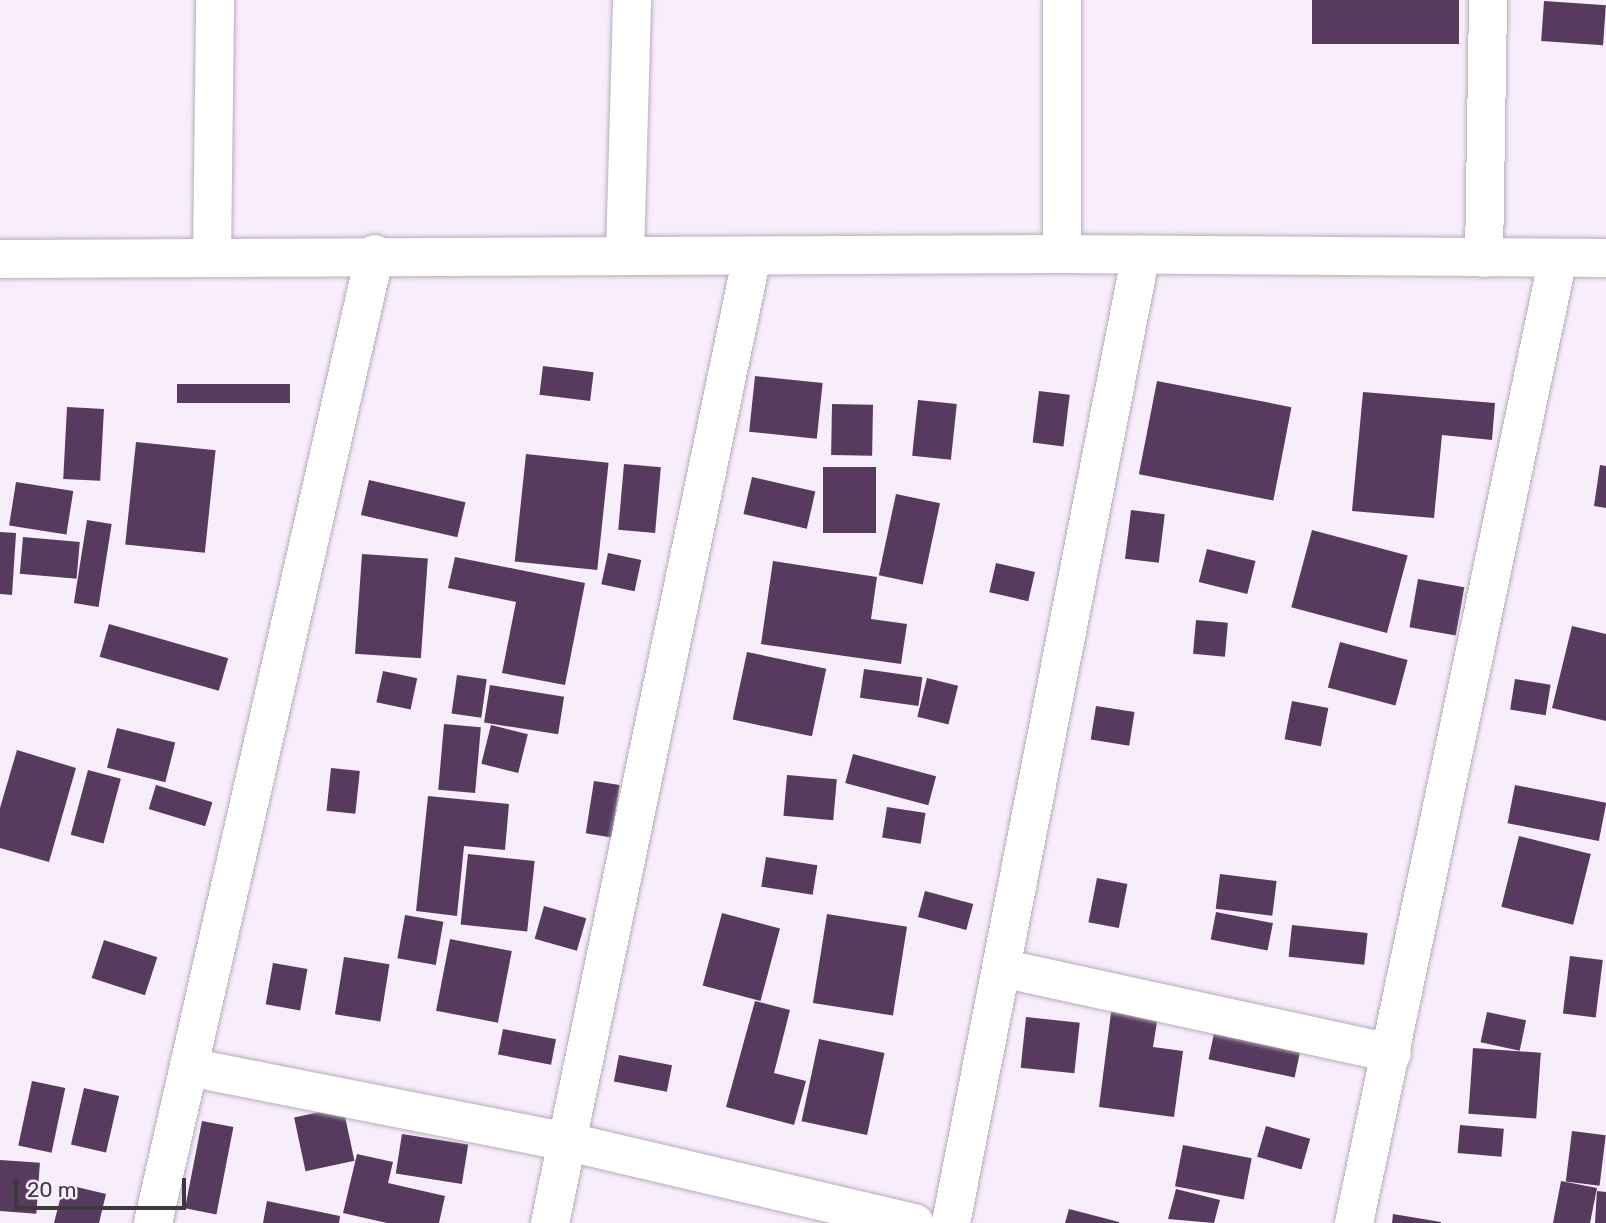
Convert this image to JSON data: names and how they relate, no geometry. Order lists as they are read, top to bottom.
{
  "scale_bar": "20 m"
}
